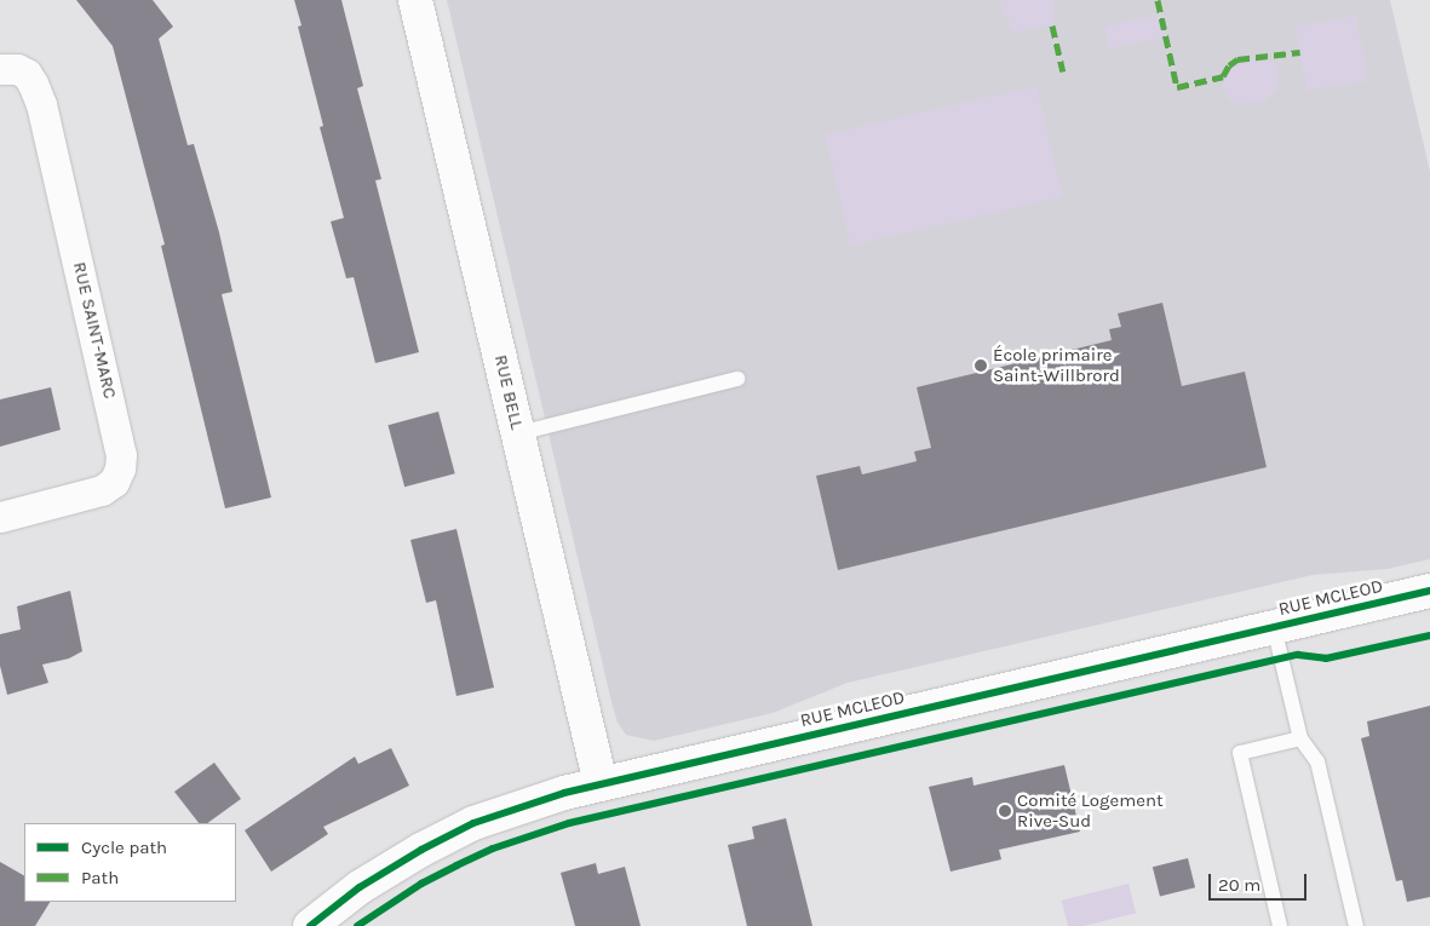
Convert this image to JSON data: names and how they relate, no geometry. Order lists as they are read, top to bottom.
{
  "streets": {
    "street": ["RUE SAINT-MARC", "RUE BELL", "RUE MCLEOD"]
  },
  "crossings": [
    ["RUE BELL", "RUE MCLEOD"]
  ],
  "places": ["École primaire Saint-Willbrord", "Comité Logement Rive-Sud"],
  "legend": ["Cycle path", "Path"],
  "scale_bar": "20 m"
}
